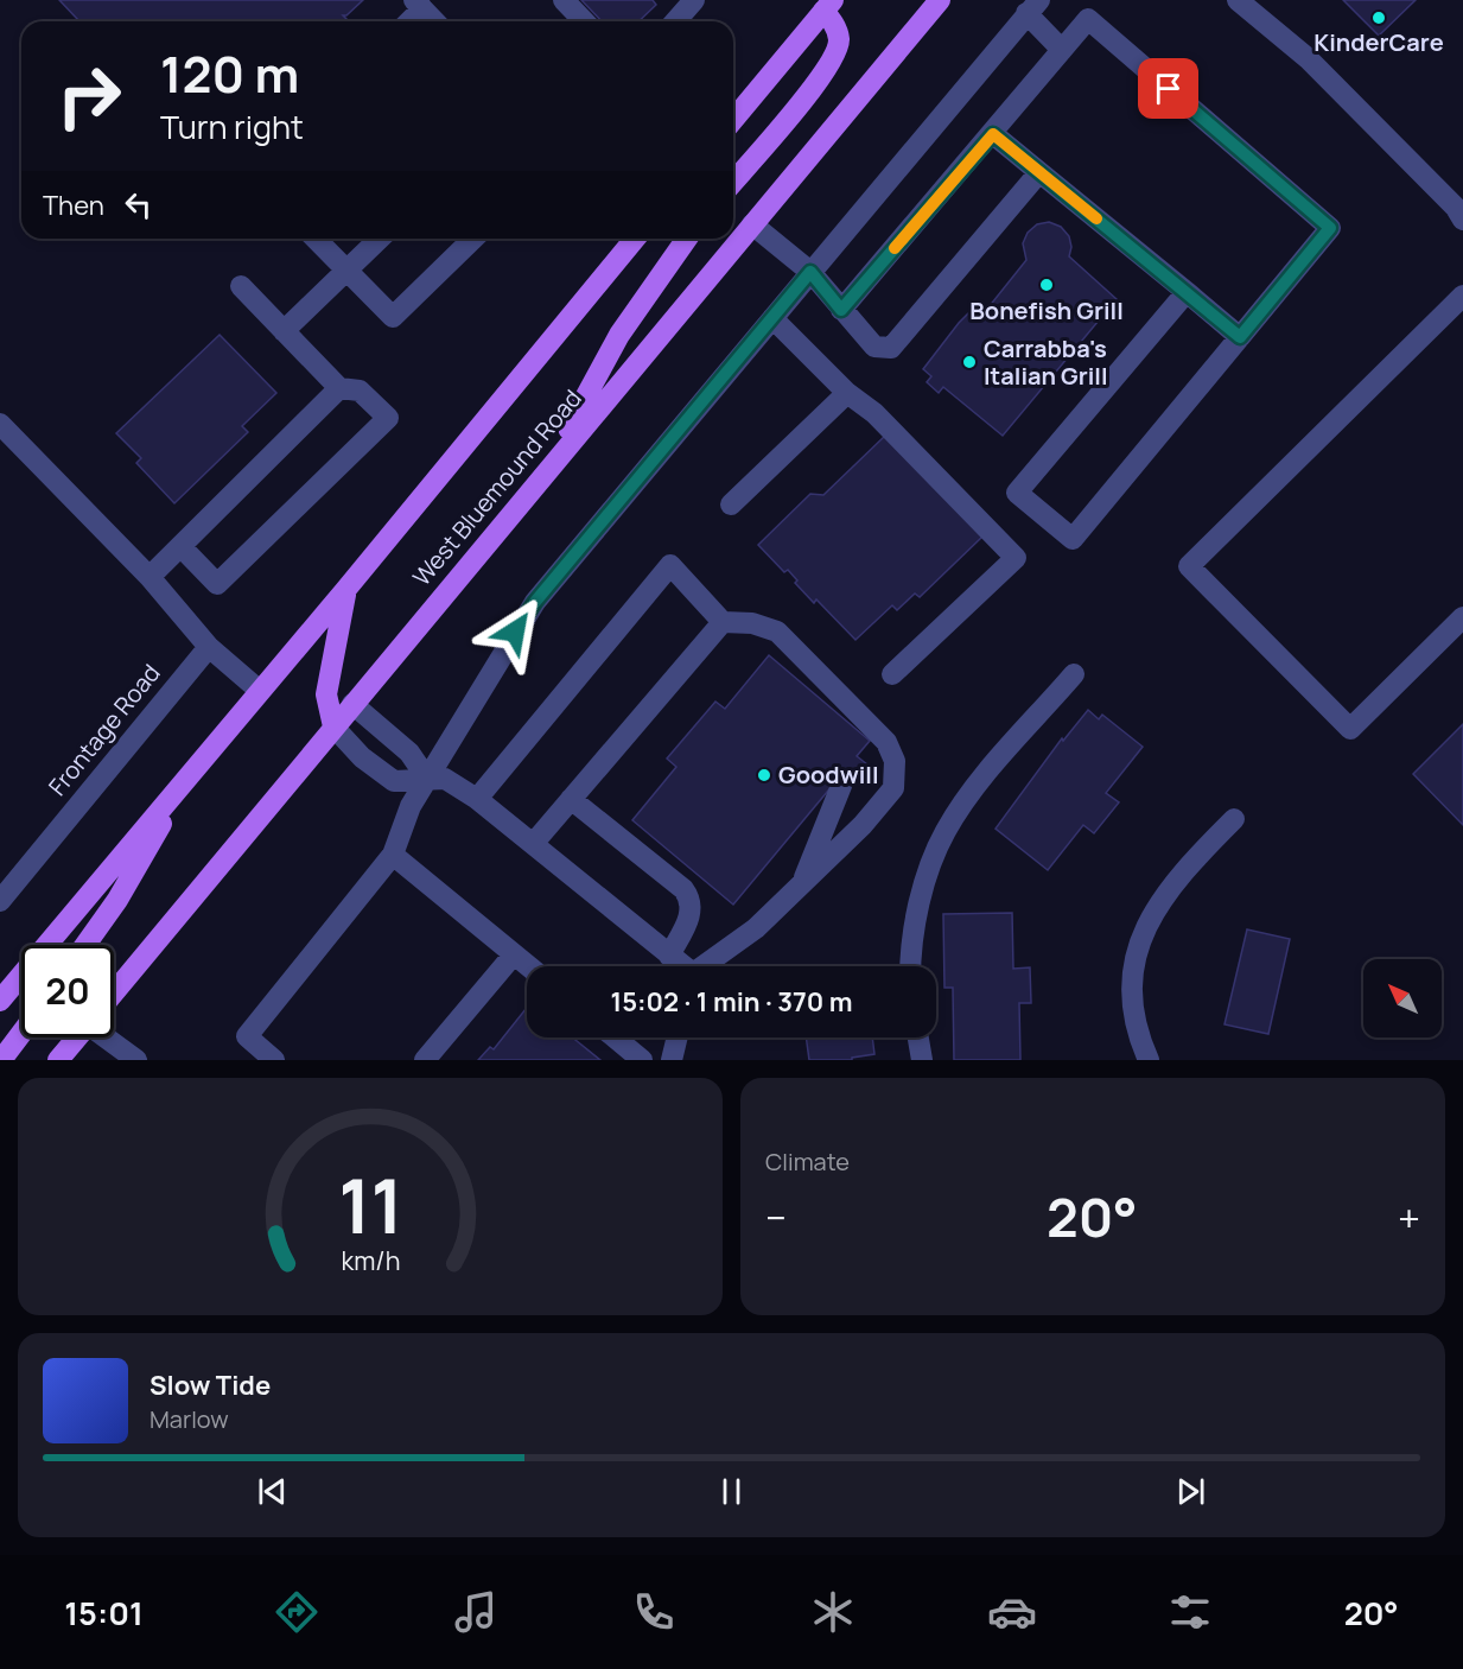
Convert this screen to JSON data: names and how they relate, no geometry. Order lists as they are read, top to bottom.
{
  "streets": {
    "main road": ["West Bluemound Road"],
    "street": ["Frontage Road"]
  },
  "places": [
    "KinderCare",
    "Bonefish Grill",
    "Carrabba's Italian Grill",
    "Goodwill"
  ],
  "north": "top left",
  "page": {
    "turn": ["120 m", "Turn right"],
    "then": "Then",
    "limit": "20",
    "trip": "15:02 · 1 min · 370 m",
    "tile": "Climate",
    "heat": ["−", "20°", "+"],
    "song": ["Slow Tide", "Marlow"],
    "tabs": ["15:01", "20°"],
    "gauge": ["11", "km/h"]
  }
}
